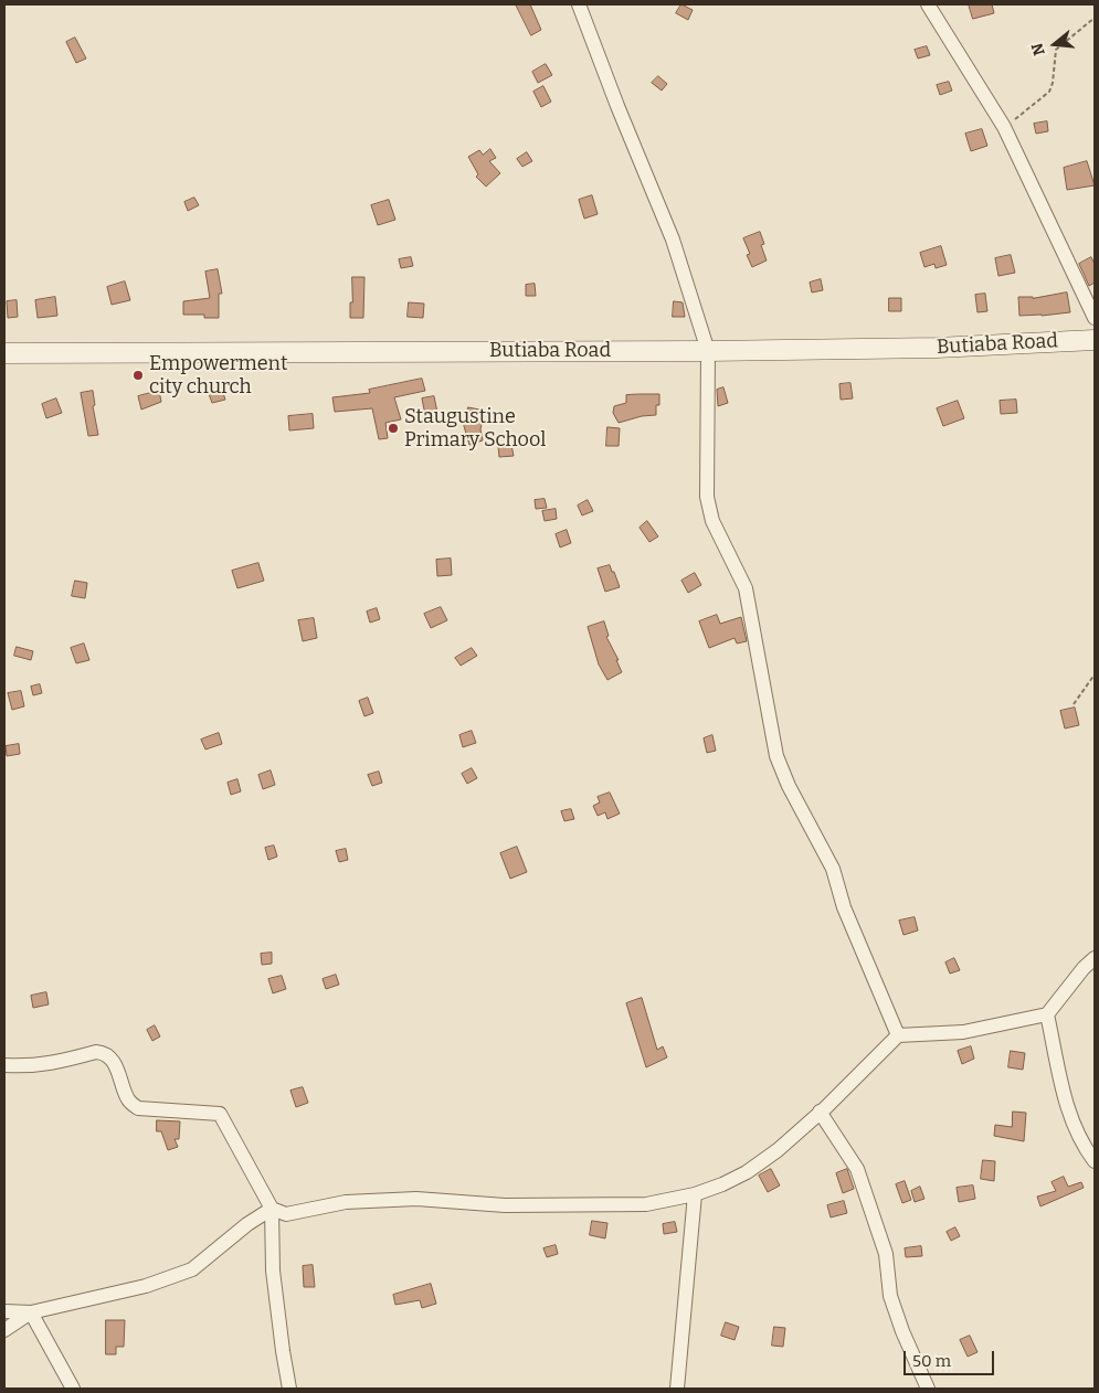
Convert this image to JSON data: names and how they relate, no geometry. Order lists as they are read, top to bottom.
{
  "streets": {
    "main road": ["Butiaba Road"]
  },
  "places": ["Empowerment city church", "Staugustine Primary School"],
  "scale_bar": "50 m",
  "north": "left"
}
